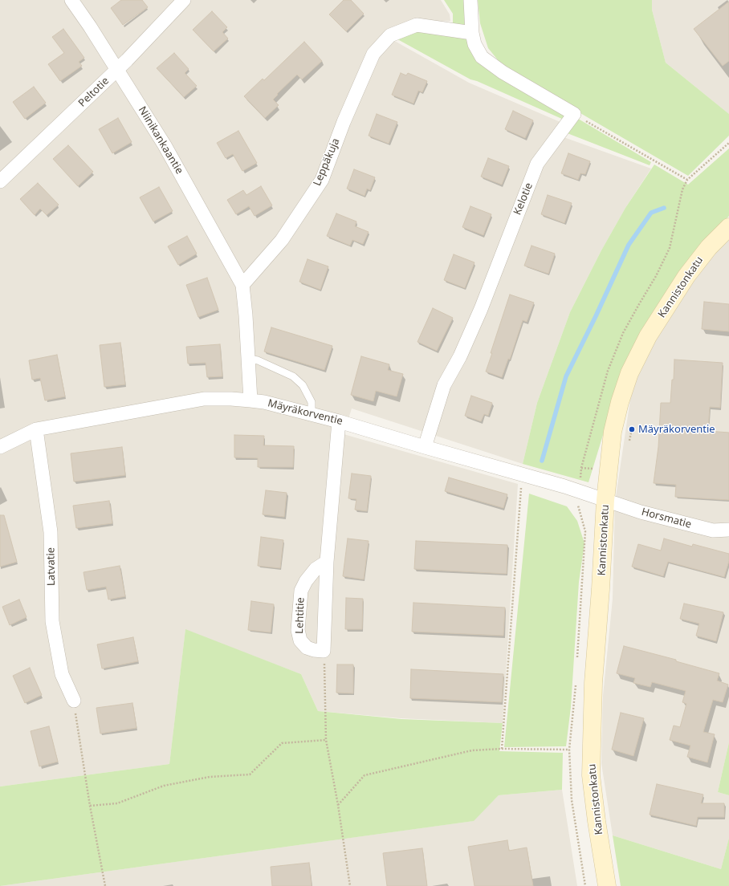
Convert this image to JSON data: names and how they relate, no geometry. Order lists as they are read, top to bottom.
{
  "streets": {
    "street": [
      "Peltotie",
      "Niinikankaantie",
      "Leppäkuja",
      "Kelotie",
      "Kannistonkatu",
      "Mäyräkorventie",
      "Horsmatie",
      "Latvatie",
      "Lehtitie"
    ]
  },
  "crossings": [
    ["Peltotie", "Niinikankaantie"],
    ["Niinikankaantie", "Leppäkuja"],
    ["Kelotie", "Mäyräkorventie"],
    ["Kannistonkatu", "Mäyräkorventie"],
    ["Kannistonkatu", "Horsmatie"],
    ["Mäyräkorventie", "Horsmatie"],
    ["Mäyräkorventie", "Latvatie"]
  ],
  "places": ["Mäyräkorventie"]
}
